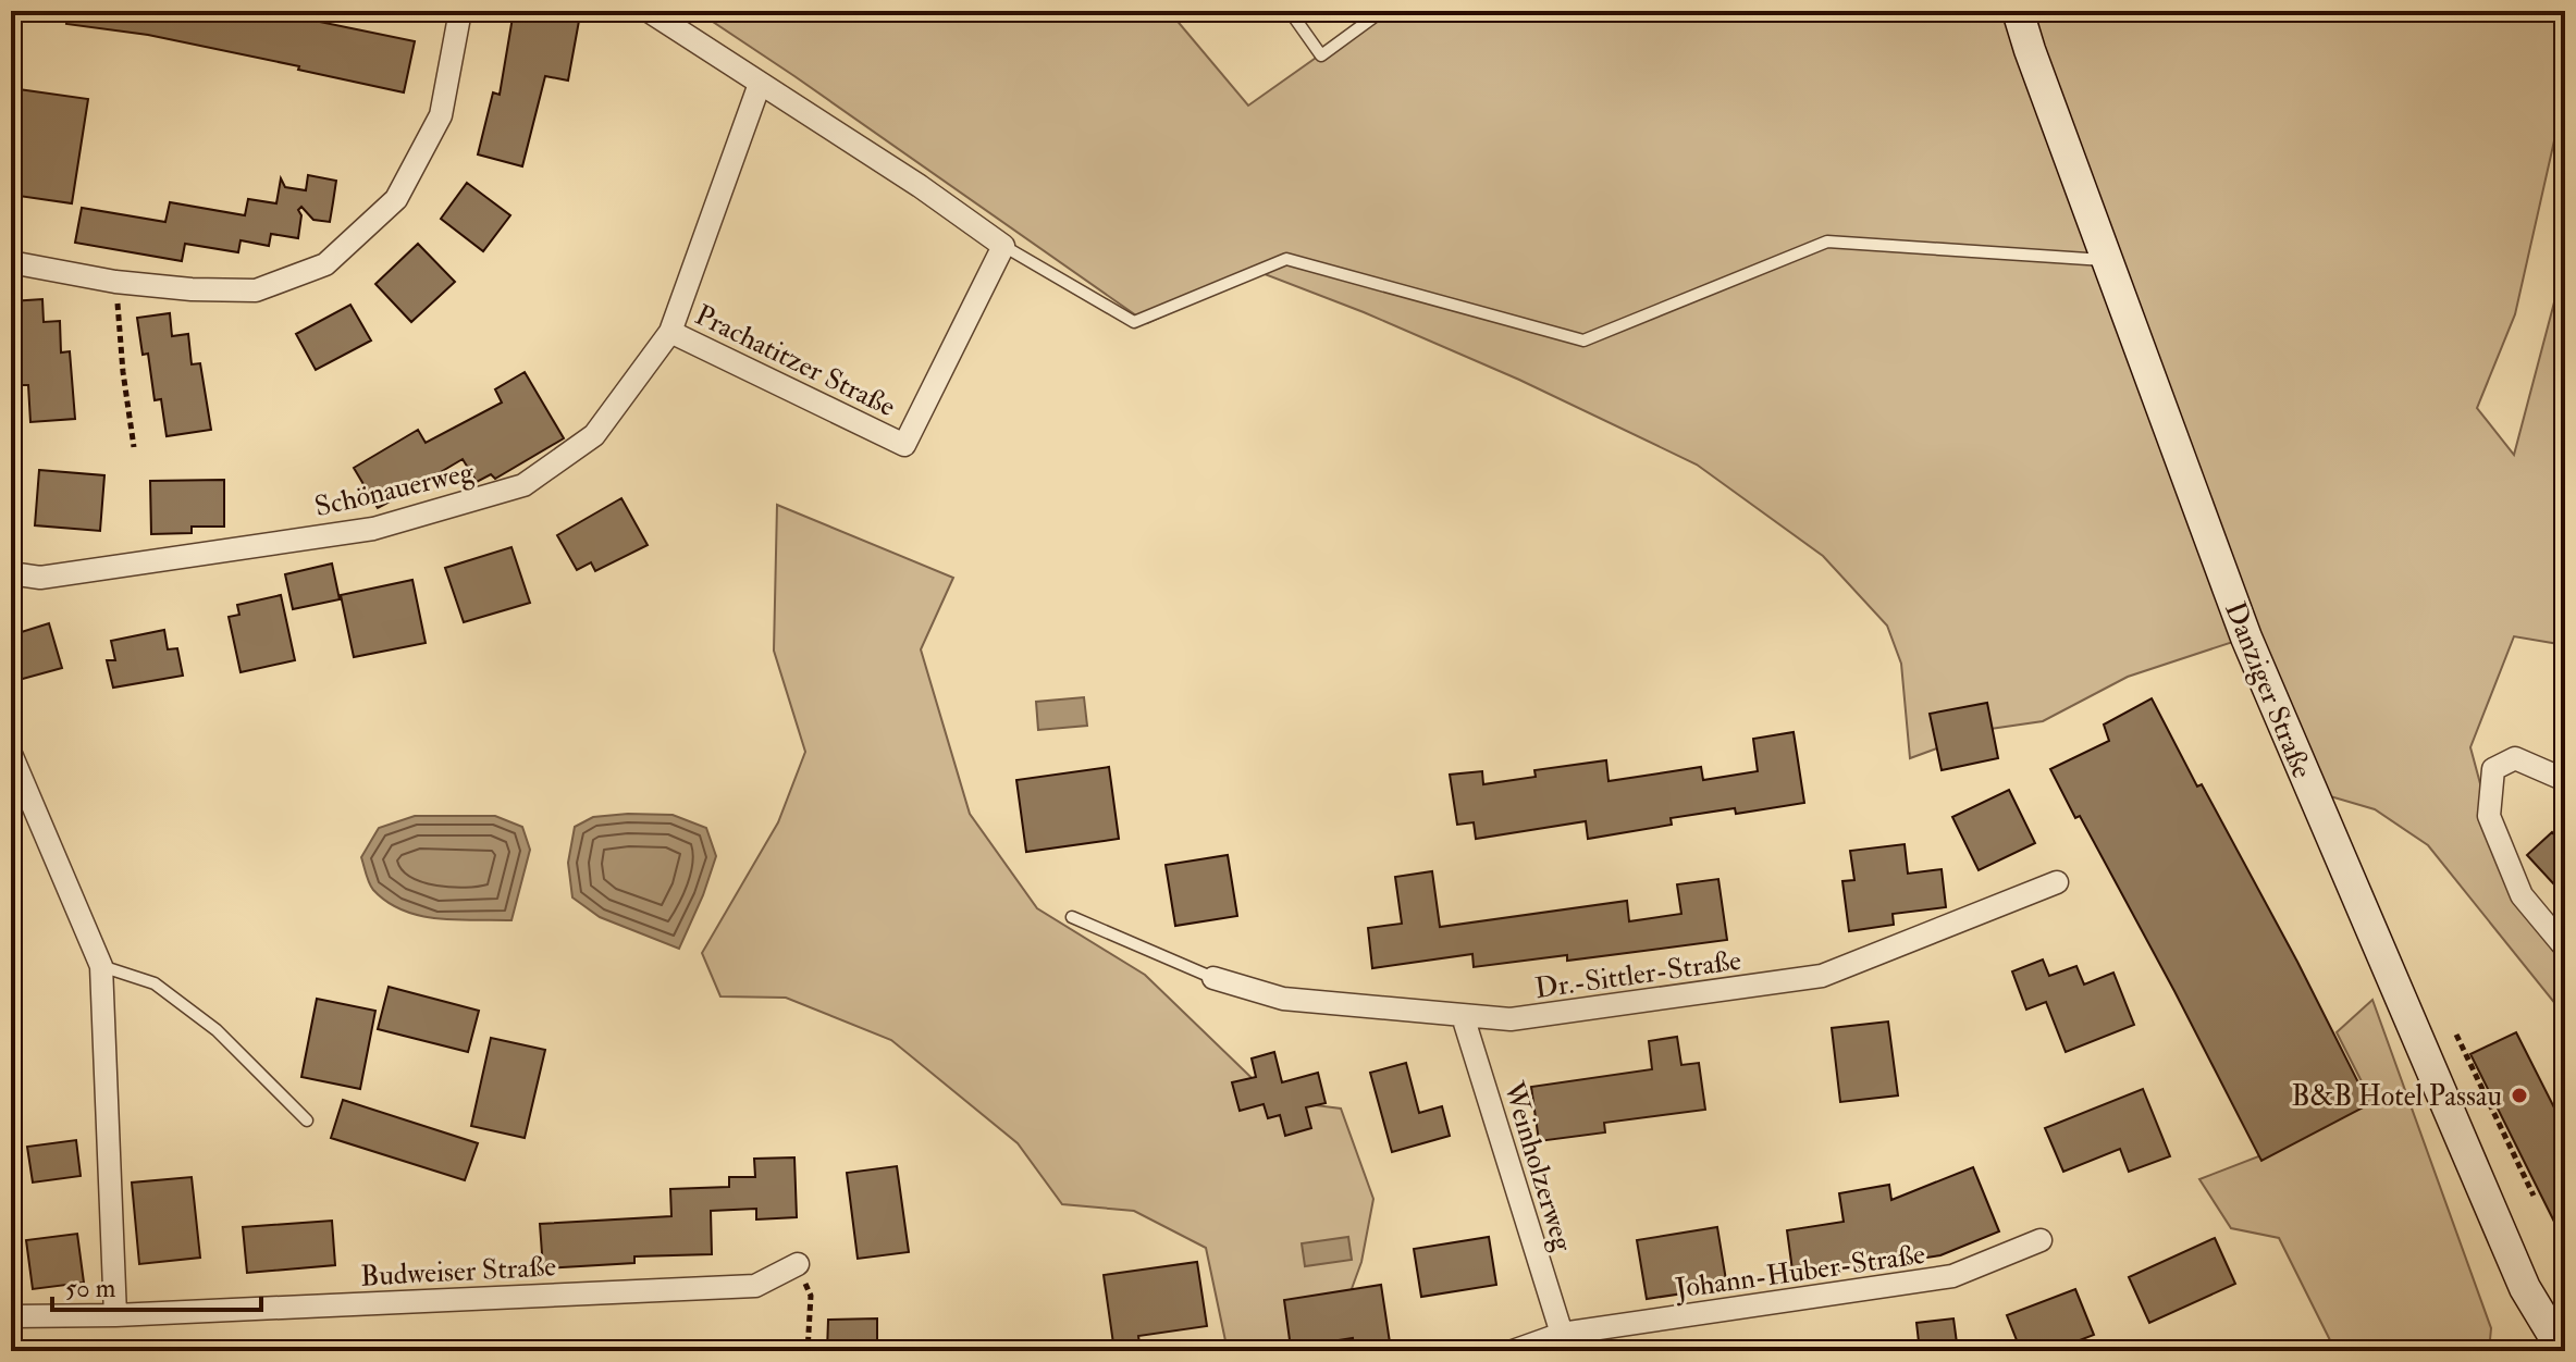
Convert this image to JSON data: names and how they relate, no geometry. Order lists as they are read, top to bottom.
{
  "streets": {
    "street": [
      "Prachatitzer Straße",
      "Schönauerweg",
      "Danziger Straße",
      "Dr.-Sittler-Straße",
      "Weinholzerweg",
      "Budweiser Straße",
      "Johann-Huber-Straße"
    ]
  },
  "crossings": [
    ["Prachatitzer Straße", "Schönauerweg"],
    ["Dr.-Sittler-Straße", "Weinholzerweg"],
    ["Weinholzerweg", "Johann-Huber-Straße"]
  ],
  "places": ["B&B Hotel Passau"],
  "scale_bar": "50 m"
}
